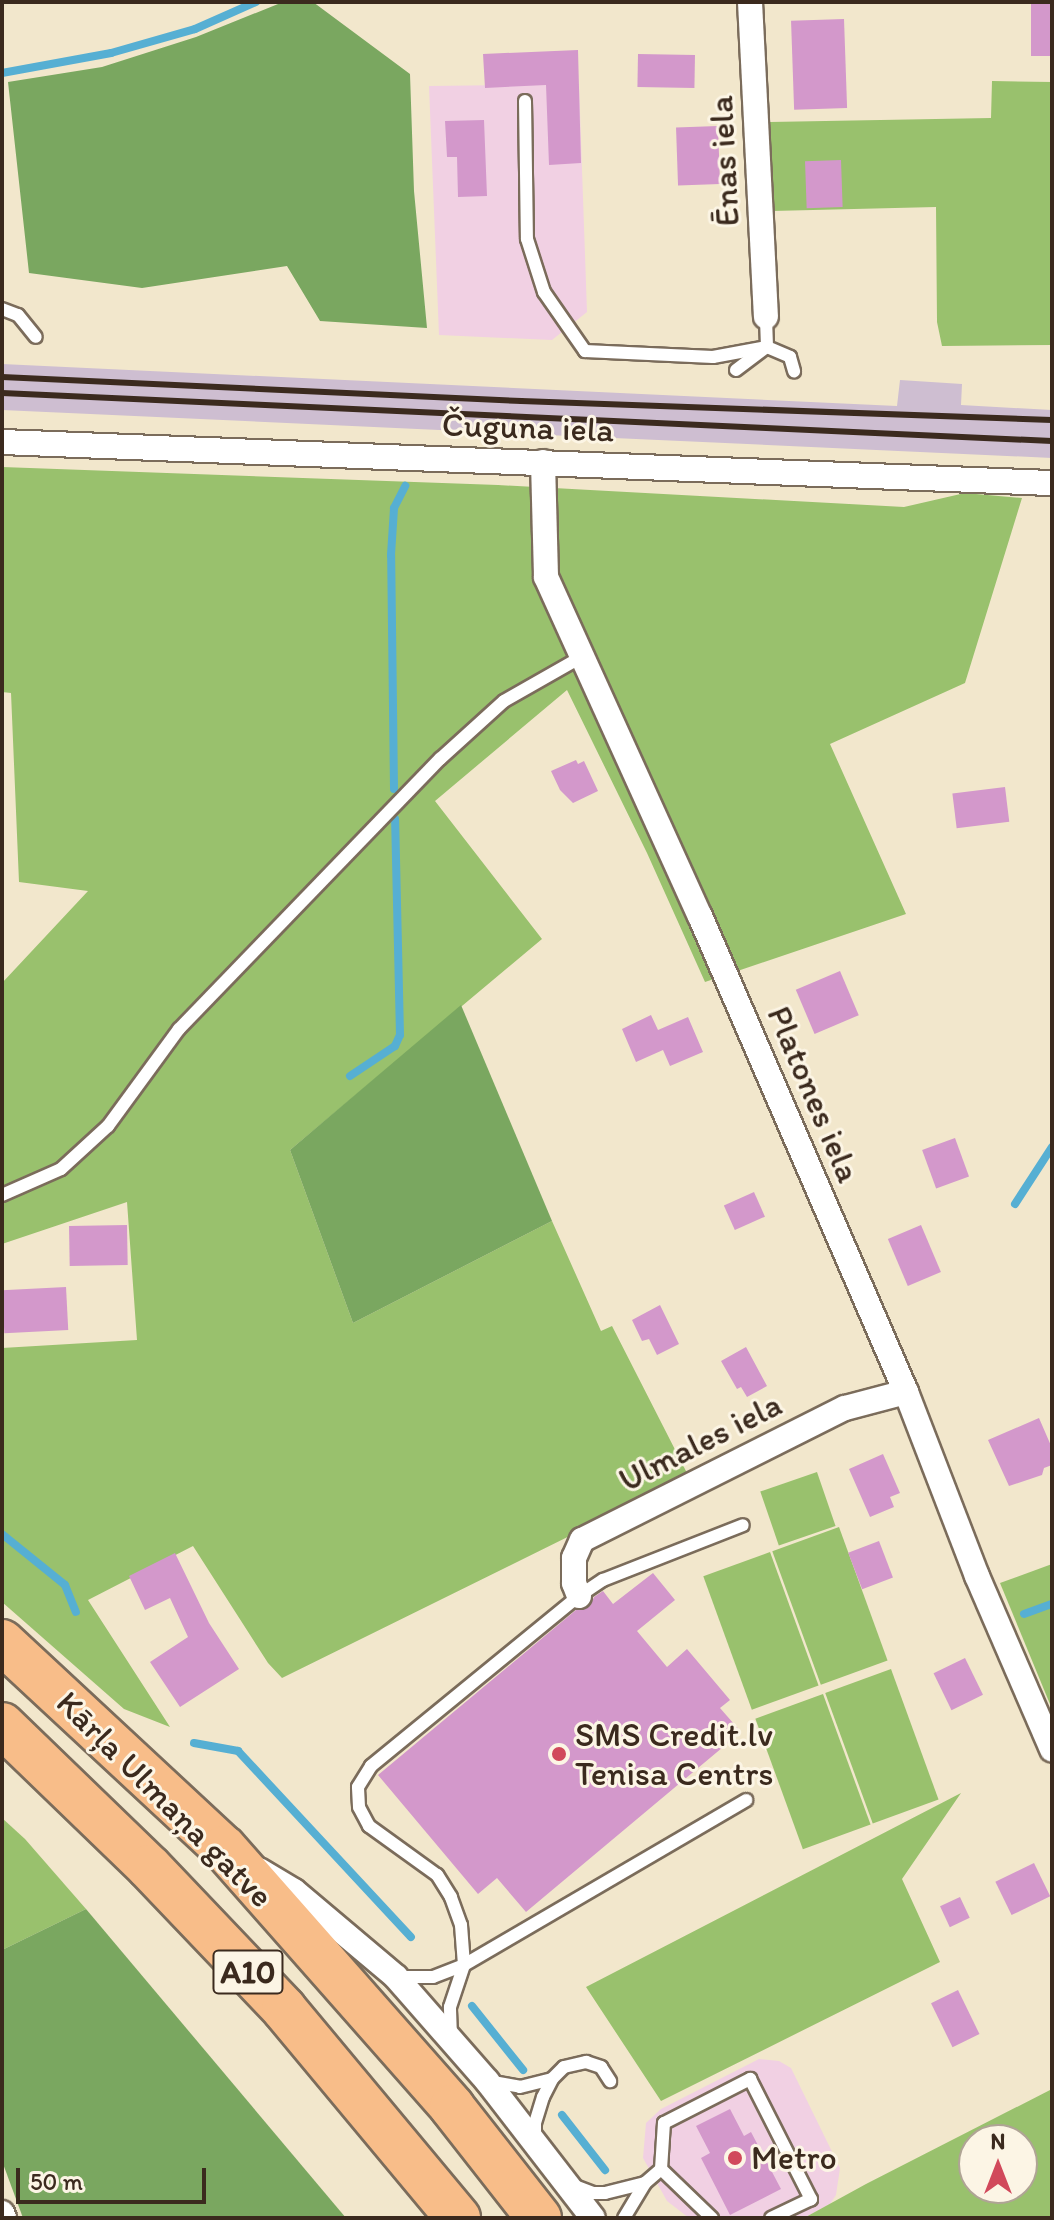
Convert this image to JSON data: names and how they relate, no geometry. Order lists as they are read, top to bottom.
{
  "streets": {
    "highway": ["Kārļa Ulmaņa gatve", "A10"],
    "street": [
      "Ēnas iela",
      "Čuguna iela",
      "Platones iela",
      "Ulmales iela"
    ]
  },
  "crossings": [
    ["Čuguna iela", "Platones iela"],
    ["Platones iela", "Ulmales iela"]
  ],
  "places": ["SMS Credit.lv Tenisa Centrs", "Metro"],
  "scale_bar": "50 m",
  "north": "top"
}
